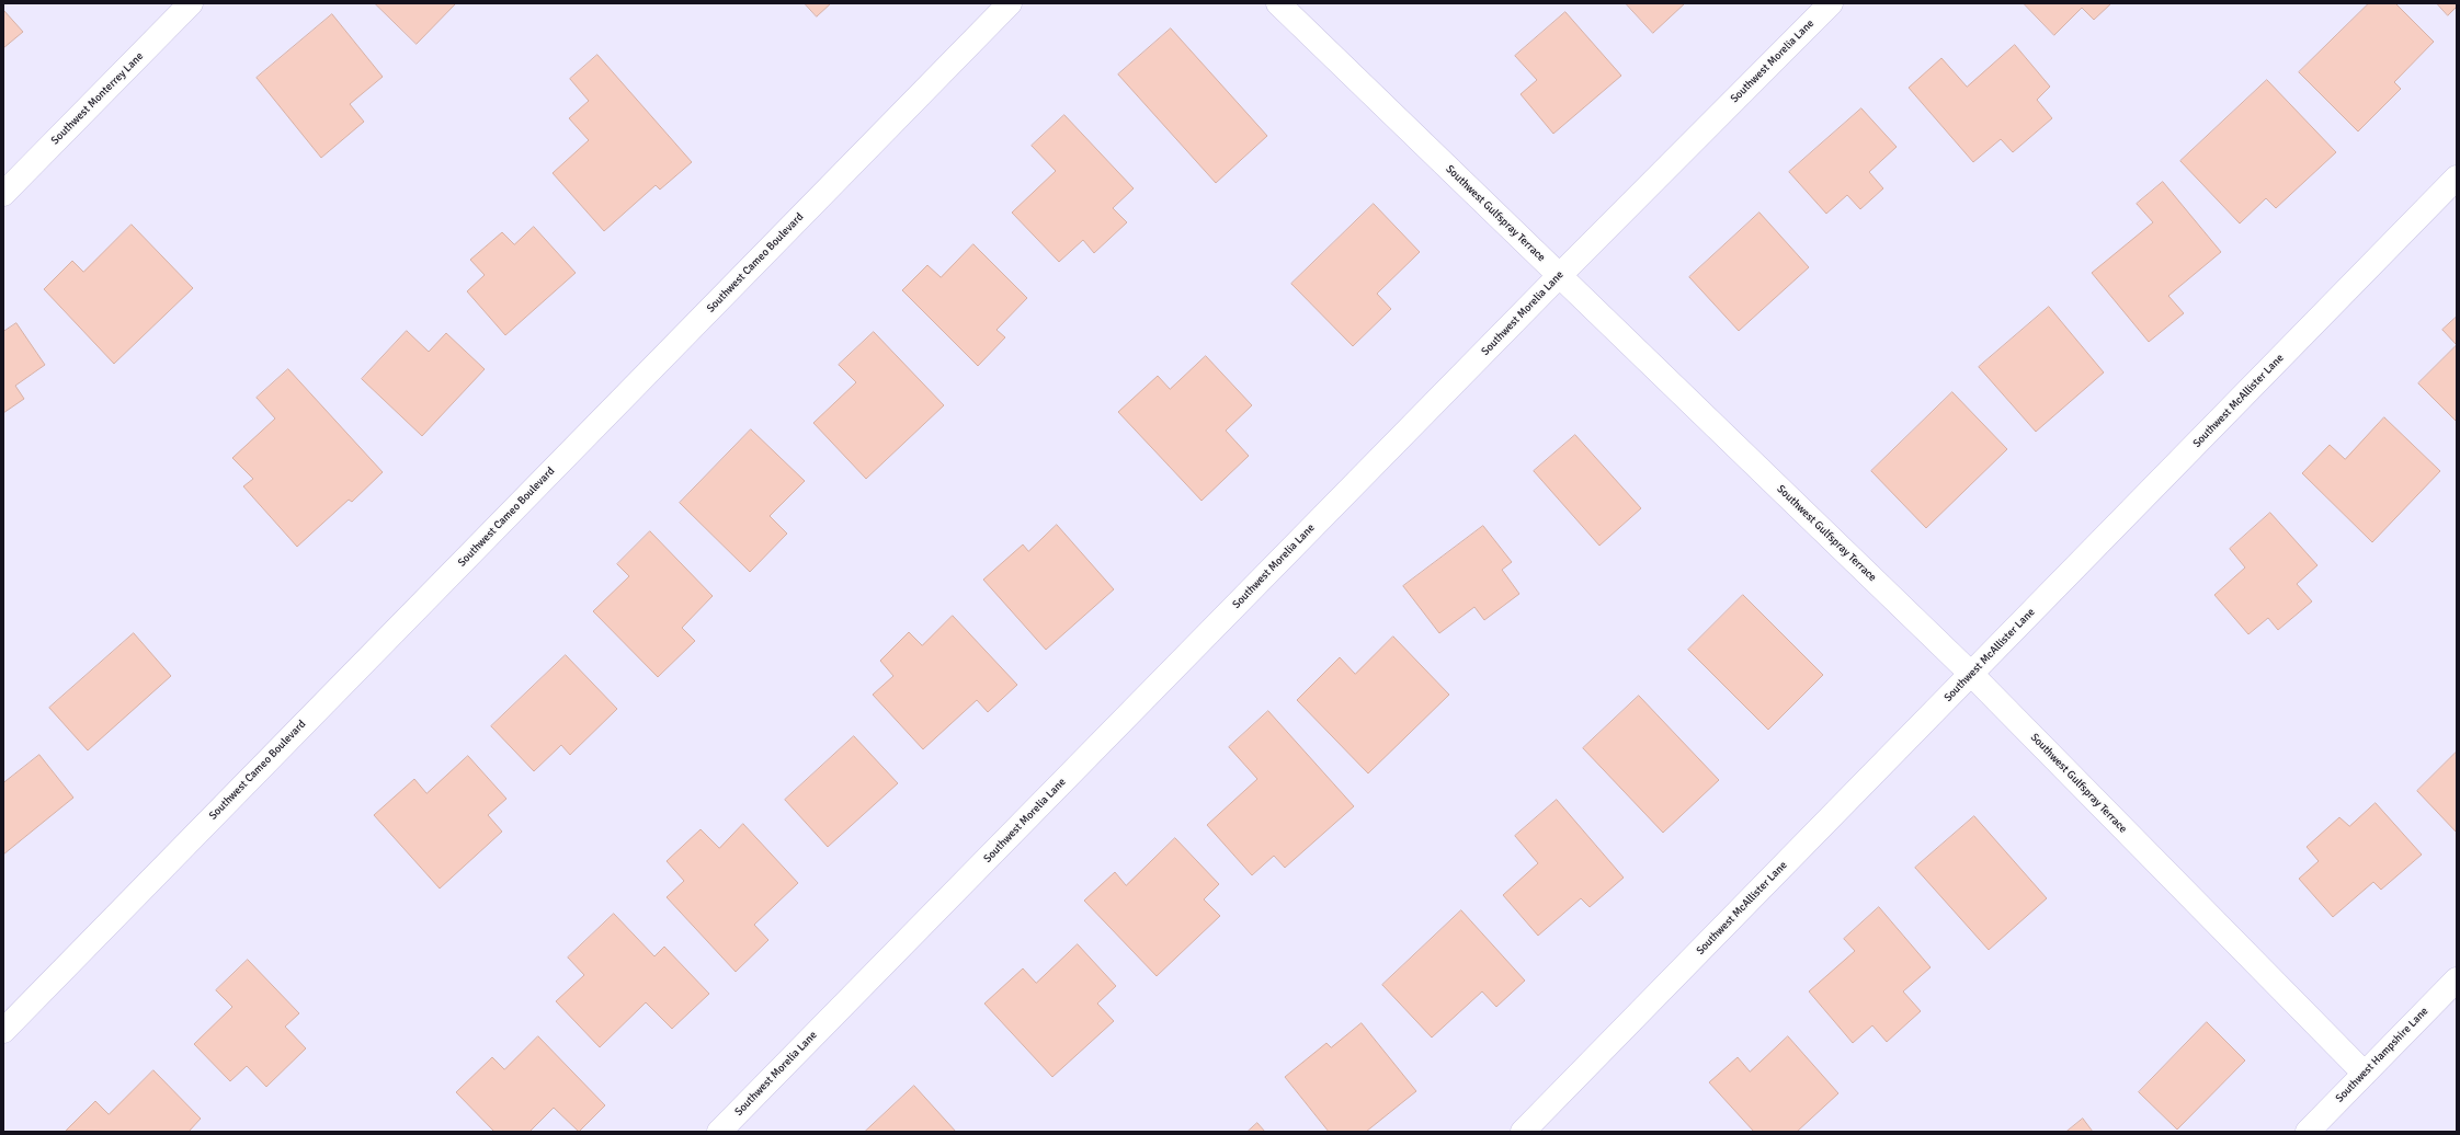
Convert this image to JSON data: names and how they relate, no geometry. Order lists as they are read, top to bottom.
{
  "streets": {
    "street": [
      "Southwest Morelia Lane",
      "Southwest Monterrey Lane",
      "Southwest Gulfspray Terrace",
      "Southwest Cameo Boulevard",
      "Southwest McAllister Lane",
      "Southwest Hampshire Lane"
    ]
  },
  "crossings": [
    ["Southwest Morelia Lane", "Southwest Gulfspray Terrace"],
    ["Southwest Gulfspray Terrace", "Southwest McAllister Lane"],
    ["Southwest Gulfspray Terrace", "Southwest Hampshire Lane"]
  ]
}
